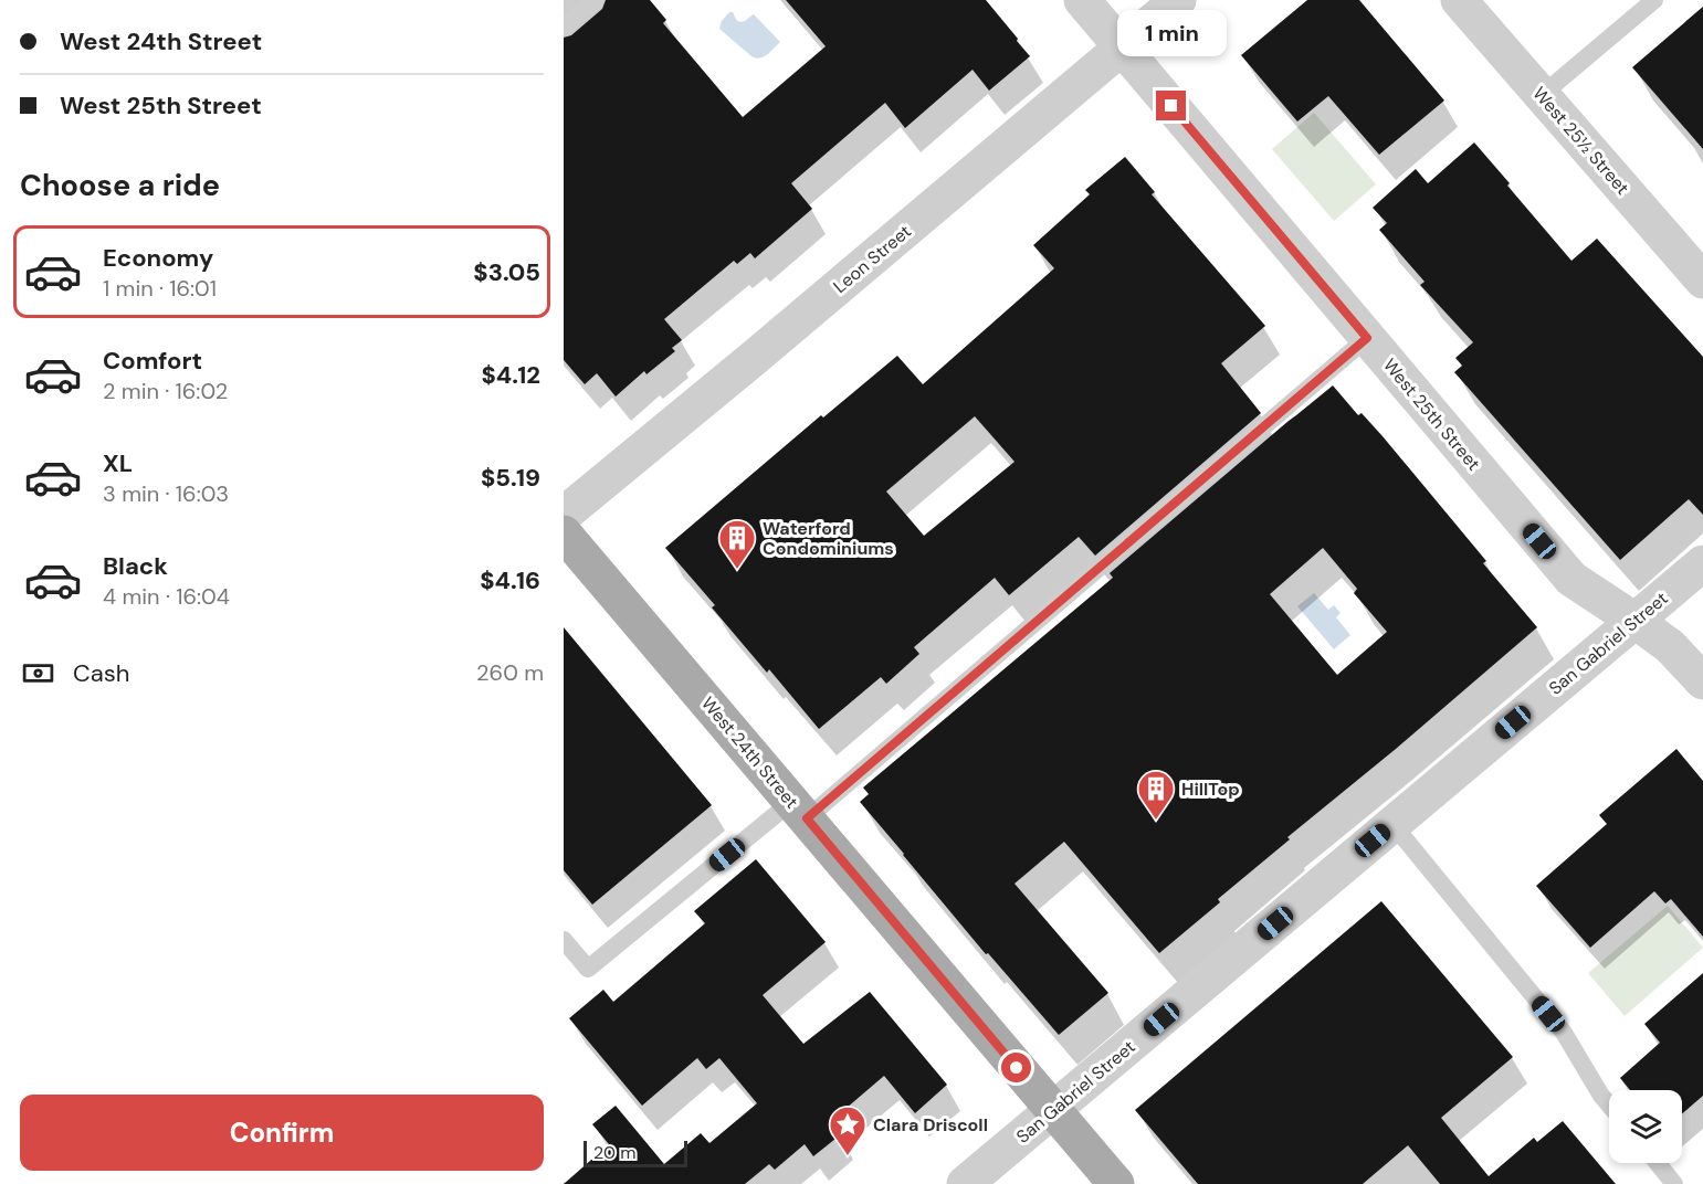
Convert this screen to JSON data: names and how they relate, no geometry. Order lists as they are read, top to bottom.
{
  "streets": {
    "main road": ["West 24th Street"],
    "street": [
      "West 25½ Street",
      "Leon Street",
      "West 25th Street",
      "San Gabriel Street"
    ]
  },
  "crossings": [
    ["Leon Street", "West 25th Street"],
    ["West 25th Street", "San Gabriel Street"],
    ["San Gabriel Street", "West 24th Street"]
  ],
  "places": {
    "building": ["Waterford Condominiums", "HillTop"],
    "place": ["Clara Driscoll"]
  },
  "scale_bar": "20 m",
  "page": {
    "banner": ["West 24th Street", "West 25th Street"],
    "bubble": "1 min",
    "heading": "Choose a ride",
    "list": [
      {
        "name": "Economy",
        "note": "1 min · 16:01",
        "value": "$3.05"
      },
      {
        "name": "Comfort",
        "note": "2 min · 16:02",
        "value": "$4.12"
      },
      {
        "name": "XL",
        "note": "3 min · 16:03",
        "value": "$5.19"
      },
      {
        "name": "Black",
        "note": "4 min · 16:04",
        "value": "$4.16"
      }
    ],
    "pay": ["Cash", "260 m"],
    "buttons": "Confirm",
    "scale": "20 m"
  }
}
